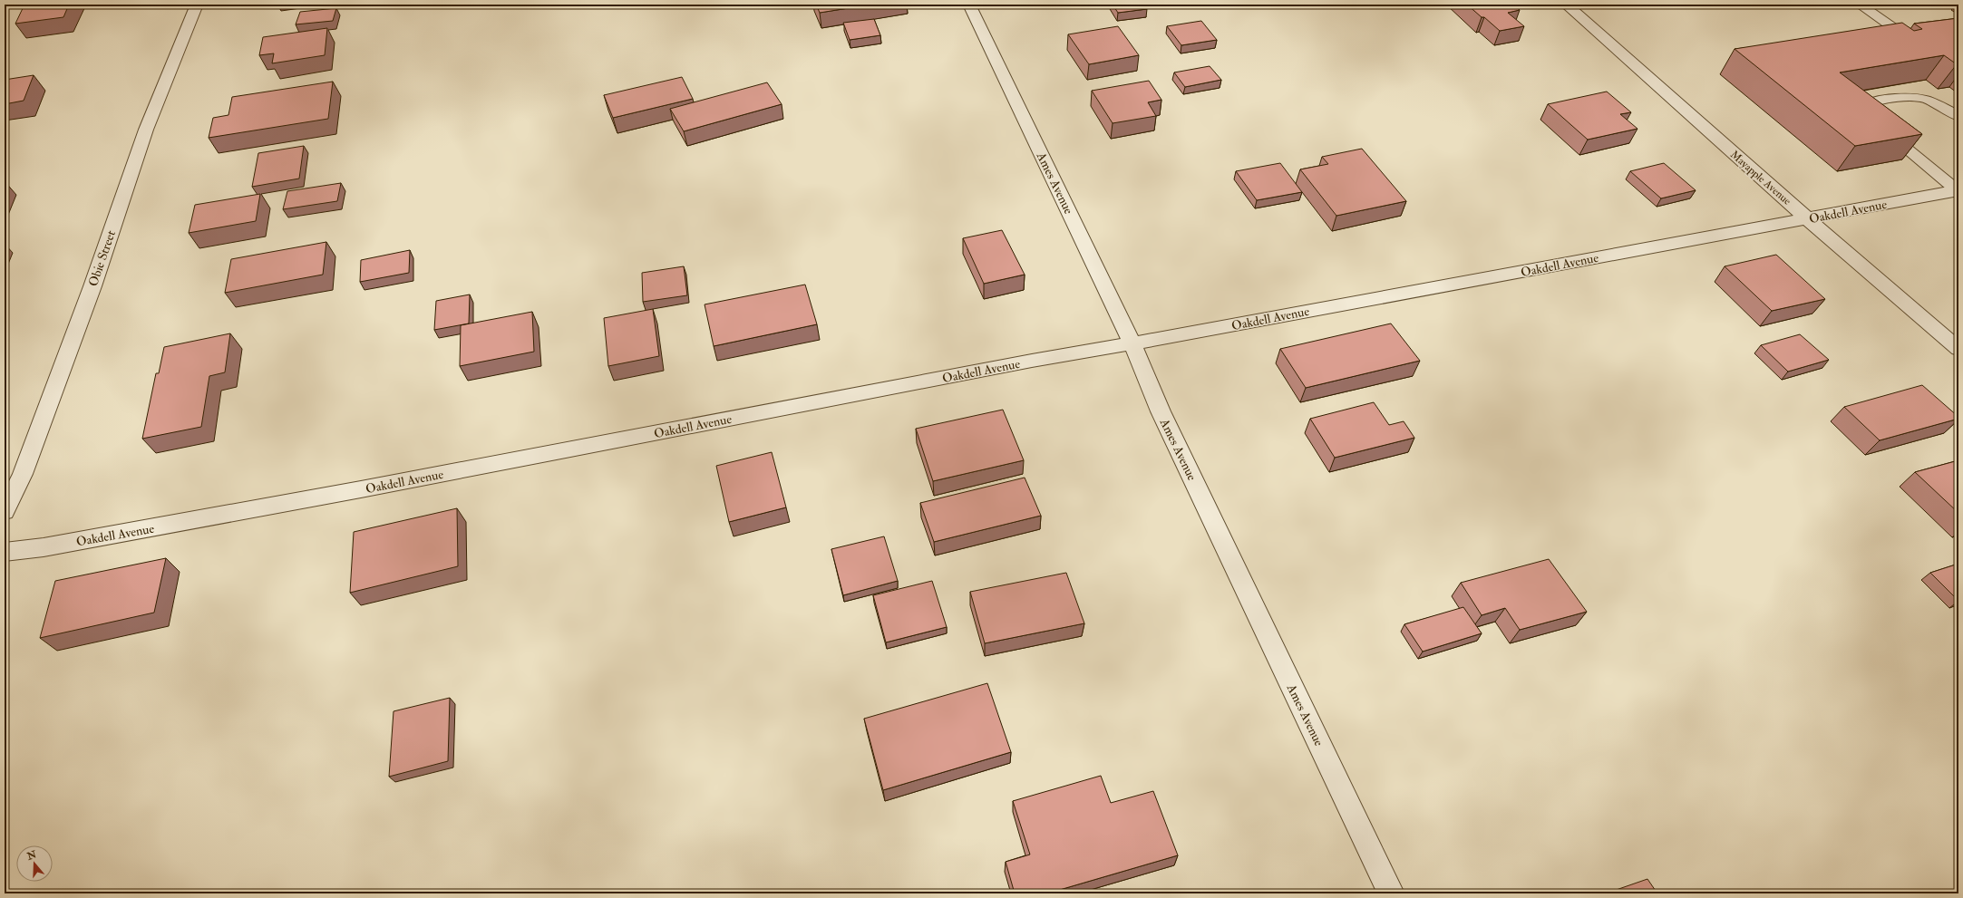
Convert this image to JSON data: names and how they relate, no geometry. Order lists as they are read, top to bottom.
{
  "streets": {
    "street": [
      "Mayapple Avenue",
      "Ames Avenue",
      "Oakdell Avenue",
      "Obie Street"
    ]
  },
  "crossings": [
    ["Mayapple Avenue", "Oakdell Avenue"],
    ["Ames Avenue", "Oakdell Avenue"]
  ],
  "north": "top"
}
